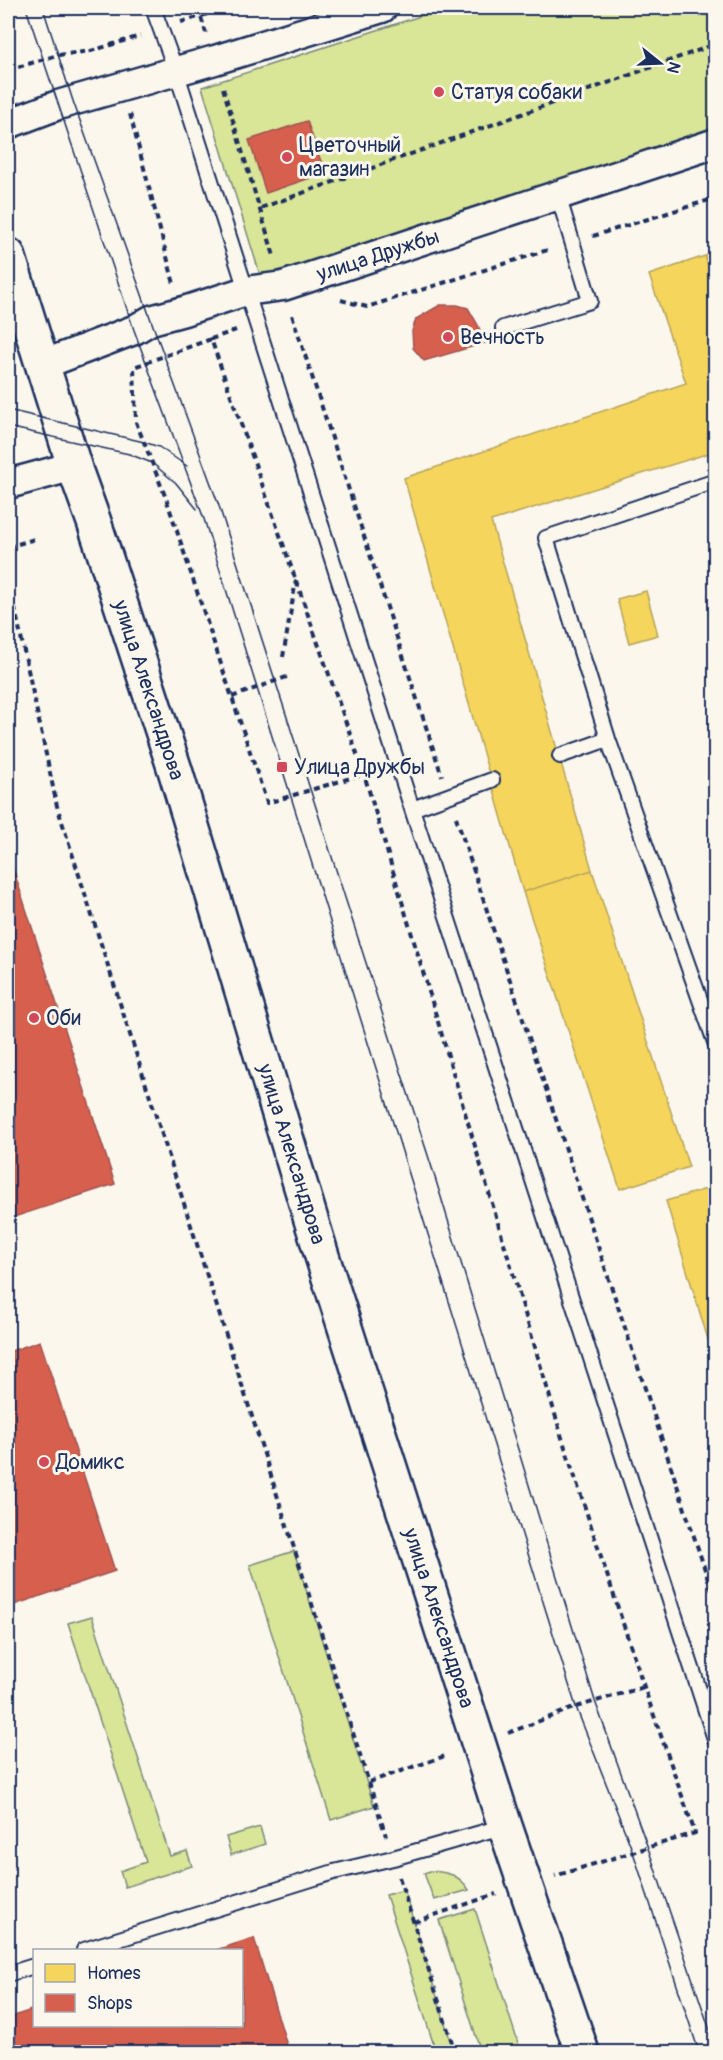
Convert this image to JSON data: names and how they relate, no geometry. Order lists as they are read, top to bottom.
{
  "streets": {
    "main road": ["улица Александрова"],
    "street": ["улица Дружбы"]
  },
  "crossings": [
    ["улица Дружбы", "улица Александрова"]
  ],
  "places": {
    "other": [
      "Статуя собаки",
      "Цветочный магазин",
      "Вечность",
      "Оби",
      "Домикс"
    ],
    "transit": ["Улица Дружбы"]
  },
  "legend": ["Homes", "Shops"],
  "north": "right"
}
